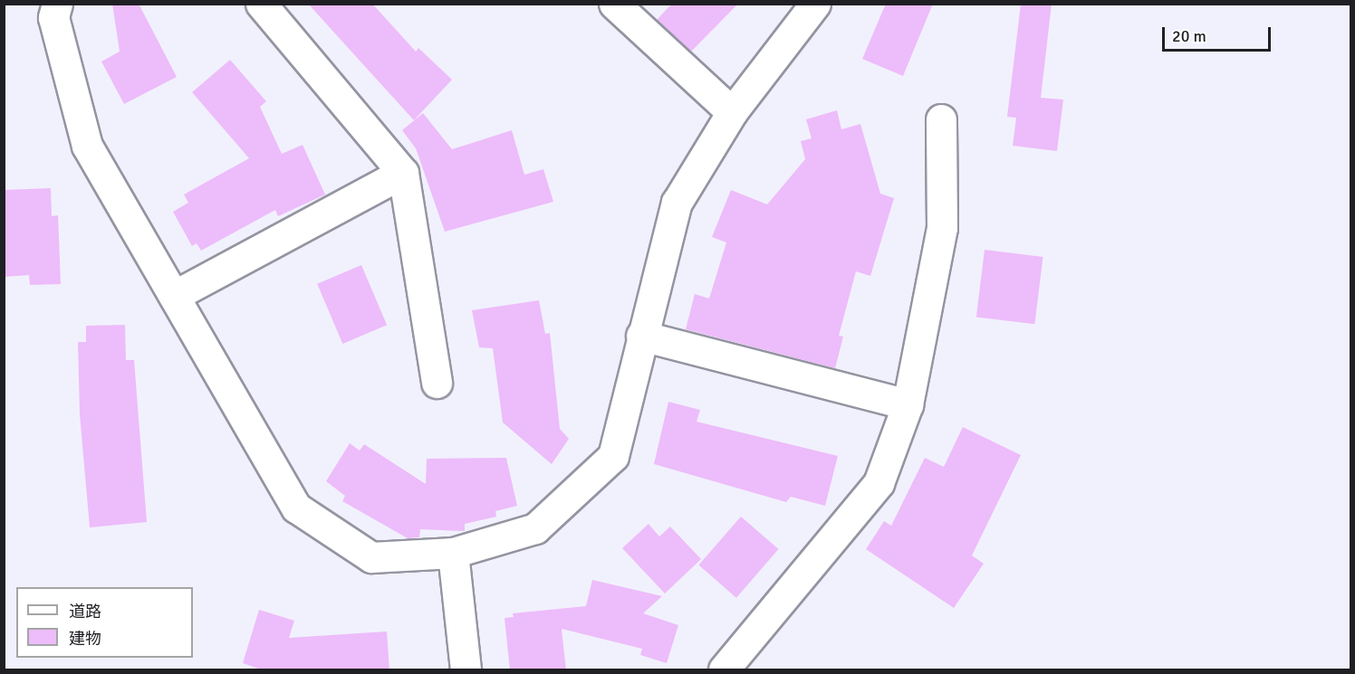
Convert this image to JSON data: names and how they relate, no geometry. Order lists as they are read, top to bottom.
{
  "legend": ["道路", "建物"],
  "scale_bar": "20 m"
}
